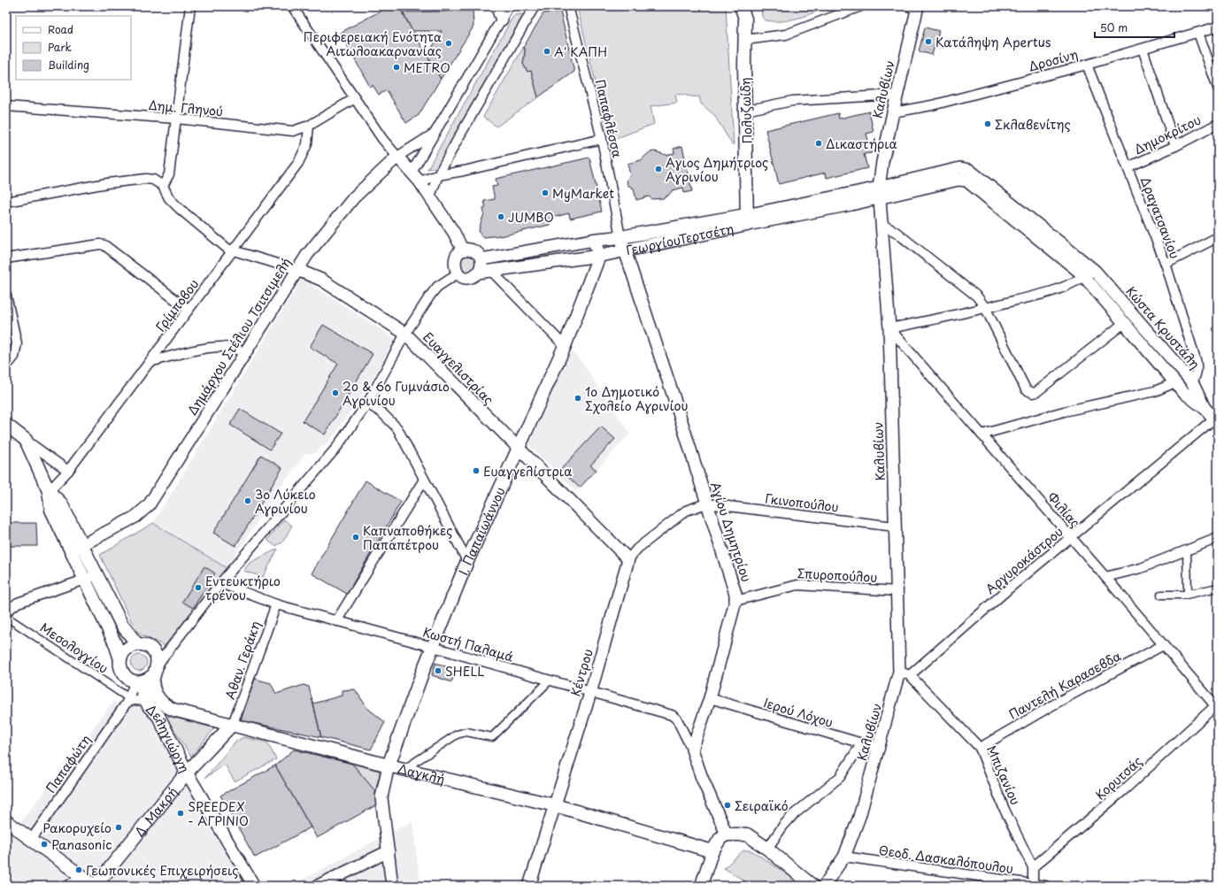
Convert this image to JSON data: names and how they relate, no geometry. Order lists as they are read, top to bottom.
{
  "streets": {
    "main road": [
      "Πολυζωίδη",
      "ΓεωργίουΤερτσέτη",
      "Ι. Παπαϊωάννου",
      "Δεληγιώργη",
      "Δαγκλή",
      "Δ. Μακρή"
    ],
    "street": [
      "Δροσίνη",
      "Καλυβίων",
      "Δημ. Γληνού",
      "Παπαφλέσσα",
      "Δημοκρίτου",
      "Δραγατσανίου",
      "Γρίμποβου",
      "Κώστα Κρυστάλη",
      "Δημάρχου Στέλιου Τσιτσιμελή",
      "Ευαγγελιστρίας",
      "Γκινοπούλου",
      "Φιλίας",
      "Αγίου Δημητρίου",
      "Αργυροκάστρου",
      "Σπυροπούλου",
      "Κωστή Παλαμά",
      "Μεσολογγίου",
      "Αθαν. Γεράκη",
      "Κέντρου",
      "Παντελή Καρασεβδα",
      "Ιερού Λόχου",
      "Παπαφώτη",
      "Μπιζανίου",
      "Κορυτσάς",
      "Θεοδ. Δασκαλόπουλου"
    ]
  },
  "crossings": [
    ["Δροσίνη", "Καλυβίων"],
    ["Δροσίνη", "Δραγατσανίου"],
    ["Καλυβίων", "ΓεωργίουΤερτσέτη"],
    ["Καλυβίων", "Κώστα Κρυστάλη"],
    ["Καλυβίων", "Γκινοπούλου"],
    ["Καλυβίων", "Φιλίας"],
    ["Καλυβίων", "Αργυροκάστρου"],
    ["Καλυβίων", "Σπυροπούλου"],
    ["Καλυβίων", "Ιερού Λόχου"],
    ["Καλυβίων", "Μπιζανίου"],
    ["Καλυβίων", "Θεοδ. Δασκαλόπουλου"],
    ["Δημ. Γληνού", "Γρίμποβου"],
    ["Πολυζωίδη", "ΓεωργίουΤερτσέτη"],
    ["Παπαφλέσσα", "ΓεωργίουΤερτσέτη"],
    ["Παπαφλέσσα", "Αγίου Δημητρίου"],
    ["Δημοκρίτου", "Δραγατσανίου"],
    ["Δραγατσανίου", "Κώστα Κρυστάλη"],
    ["ΓεωργίουΤερτσέτη", "Κώστα Κρυστάλη"],
    ["ΓεωργίουΤερτσέτη", "Ι. Παπαϊωάννου"],
    ["ΓεωργίουΤερτσέτη", "Αγίου Δημητρίου"],
    ["Γρίμποβου", "Ευαγγελιστρίας"],
    ["Δημάρχου Στέλιου Τσιτσιμελή", "Ευαγγελιστρίας"],
    ["Ευαγγελιστρίας", "Ι. Παπαϊωάννου"],
    ["Ευαγγελιστρίας", "Κέντρου"],
    ["Γκινοπούλου", "Αγίου Δημητρίου"],
    ["Γκινοπούλου", "Κέντρου"],
    ["Φιλίας", "Αργυροκάστρου"],
    ["Φιλίας", "Παντελή Καρασεβδα"],
    ["Φιλίας", "Κορυτσάς"],
    ["Ι. Παπαϊωάννου", "Κωστή Παλαμά"],
    ["Ι. Παπαϊωάννου", "Δαγκλή"],
    ["Αγίου Δημητρίου", "Σπυροπούλου"],
    ["Αγίου Δημητρίου", "Κωστή Παλαμά"],
    ["Αγίου Δημητρίου", "Κέντρου"],
    ["Αγίου Δημητρίου", "Ιερού Λόχου"],
    ["Αργυροκάστρου", "Μπιζανίου"],
    ["Κωστή Παλαμά", "Αθαν. Γεράκη"],
    ["Κωστή Παλαμά", "Κέντρου"],
    ["Μεσολογγίου", "Παπαφώτη"],
    ["Αθαν. Γεράκη", "Δαγκλή"],
    ["Αθαν. Γεράκη", "Δ. Μακρή"],
    ["Κέντρου", "Δαγκλή"],
    ["Παντελή Καρασεβδα", "Μπιζανίου"],
    ["Δεληγιώργη", "Παπαφώτη"],
    ["Δεληγιώργη", "Δαγκλή"],
    ["Δεληγιώργη", "Δ. Μακρή"],
    ["Παπαφώτη", "Δαγκλή"],
    ["Δαγκλή", "Δ. Μακρή"],
    ["Μπιζανίου", "Κορυτσάς"],
    ["Μπιζανίου", "Θεοδ. Δασκαλόπουλου"]
  ],
  "places": [
    "Κατάληψη Apertus",
    "Περιφερειακή Ενότητα Αιτωλοακαρνανίας",
    "Α' ΚΑΠΗ",
    "METRO",
    "Σκλαβενίτης",
    "Δικαστήρια",
    "Αγιος Δημήτριος Αγρινίου",
    "MyMarket",
    "JUMBO",
    "2ο & 6ο Γυμνάσιο Αγρινίου",
    "1ο Δημοτικό Σχολείο Αγρινίου",
    "Ευαγγελίστρια",
    "3ο Λύκειο Αγρινίου",
    "Καπναποθήκες Παπαπέτρου",
    "Εντευκτήριο τρένου",
    "SHELL",
    "Σειραϊκό",
    "SPEEDEX - ΑΓΡΙΝΙΟ",
    "Ρακορυχείο",
    "Panasonic",
    "Γεωπονικές Επιχειρήσεις"
  ],
  "legend": ["Road", "Park", "Building"],
  "scale_bar": "50 m"
}
